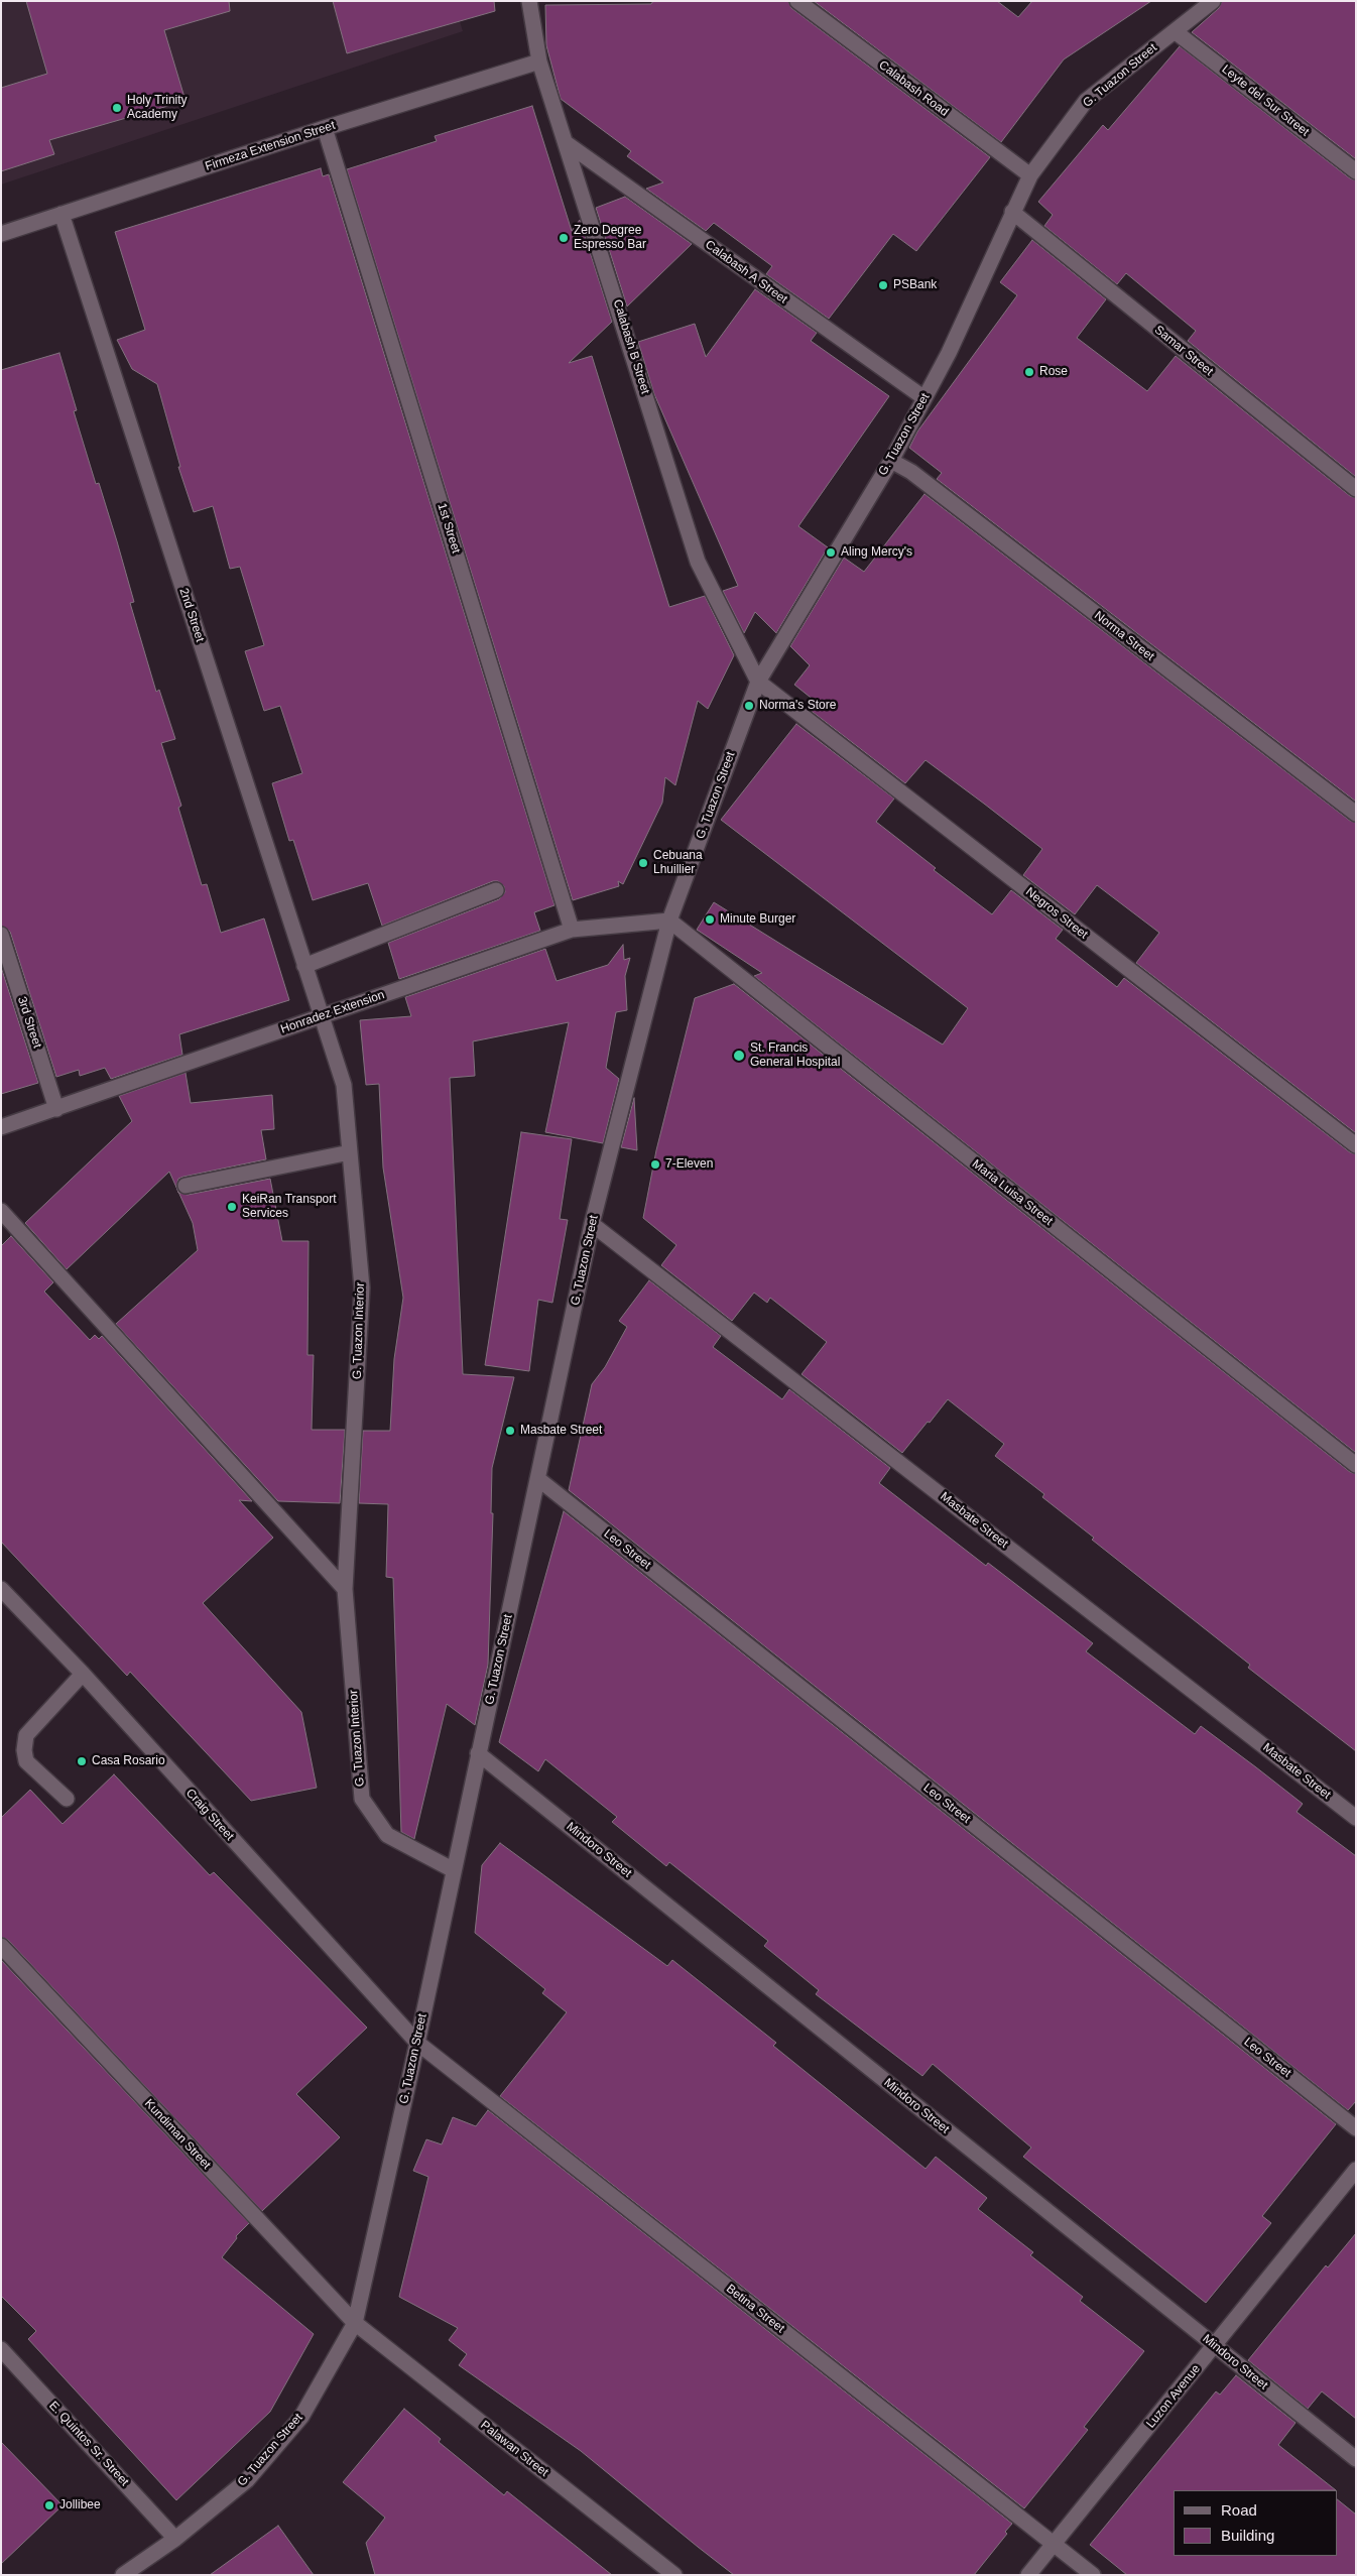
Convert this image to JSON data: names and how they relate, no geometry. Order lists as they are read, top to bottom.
{
  "streets": {
    "street": [
      "G. Tuazon Street",
      "Calabash Road",
      "Leyte del Sur Street",
      "Firmeza Extension Street",
      "Calabash A Street",
      "Calabash B Street",
      "Samar Street",
      "1st Street",
      "2nd Street",
      "Norma Street",
      "Negros Street",
      "Honradez Extension",
      "3rd Street",
      "Maria Luisa Street",
      "G. Tuazon Interior",
      "Masbate Street",
      "Leo Street",
      "Craig Street",
      "Mindoro Street",
      "Kundiman Street",
      "Betina Street",
      "Luzon Avenue",
      "E. Quintos Sr. Street",
      "Palawan Street"
    ]
  },
  "crossings": [
    ["G. Tuazon Street", "Calabash Road"],
    ["G. Tuazon Street", "Leyte del Sur Street"],
    ["G. Tuazon Street", "Calabash A Street"],
    ["G. Tuazon Street", "Calabash B Street"],
    ["G. Tuazon Street", "Samar Street"],
    ["G. Tuazon Street", "Norma Street"],
    ["G. Tuazon Street", "Negros Street"],
    ["G. Tuazon Street", "Honradez Extension"],
    ["G. Tuazon Street", "Maria Luisa Street"],
    ["G. Tuazon Street", "G. Tuazon Interior"],
    ["G. Tuazon Street", "Masbate Street"],
    ["G. Tuazon Street", "Leo Street"],
    ["G. Tuazon Street", "Craig Street"],
    ["G. Tuazon Street", "Mindoro Street"],
    ["G. Tuazon Street", "Kundiman Street"],
    ["G. Tuazon Street", "Betina Street"],
    ["G. Tuazon Street", "E. Quintos Sr. Street"],
    ["G. Tuazon Street", "Palawan Street"],
    ["Firmeza Extension Street", "Calabash B Street"],
    ["Firmeza Extension Street", "1st Street"],
    ["Firmeza Extension Street", "2nd Street"],
    ["Calabash A Street", "Calabash B Street"],
    ["Calabash B Street", "Negros Street"],
    ["1st Street", "Honradez Extension"],
    ["2nd Street", "Honradez Extension"],
    ["2nd Street", "G. Tuazon Interior"],
    ["Honradez Extension", "3rd Street"],
    ["Honradez Extension", "Maria Luisa Street"],
    ["Honradez Extension", "G. Tuazon Interior"],
    ["Craig Street", "Betina Street"],
    ["Mindoro Street", "Luzon Avenue"],
    ["Kundiman Street", "Palawan Street"],
    ["Betina Street", "Luzon Avenue"]
  ],
  "places": [
    "Holy Trinity Academy",
    "Zero Degree Espresso Bar",
    "PSBank",
    "Rose",
    "Aling Mercy's",
    "Norma's Store",
    "Cebuana Lhuillier",
    "Minute Burger",
    "St. Francis General Hospital",
    "7-Eleven",
    "KeiRan Transport Services",
    "Masbate Street",
    "Casa Rosario",
    "Jollibee"
  ],
  "legend": ["Road", "Building"]
}
